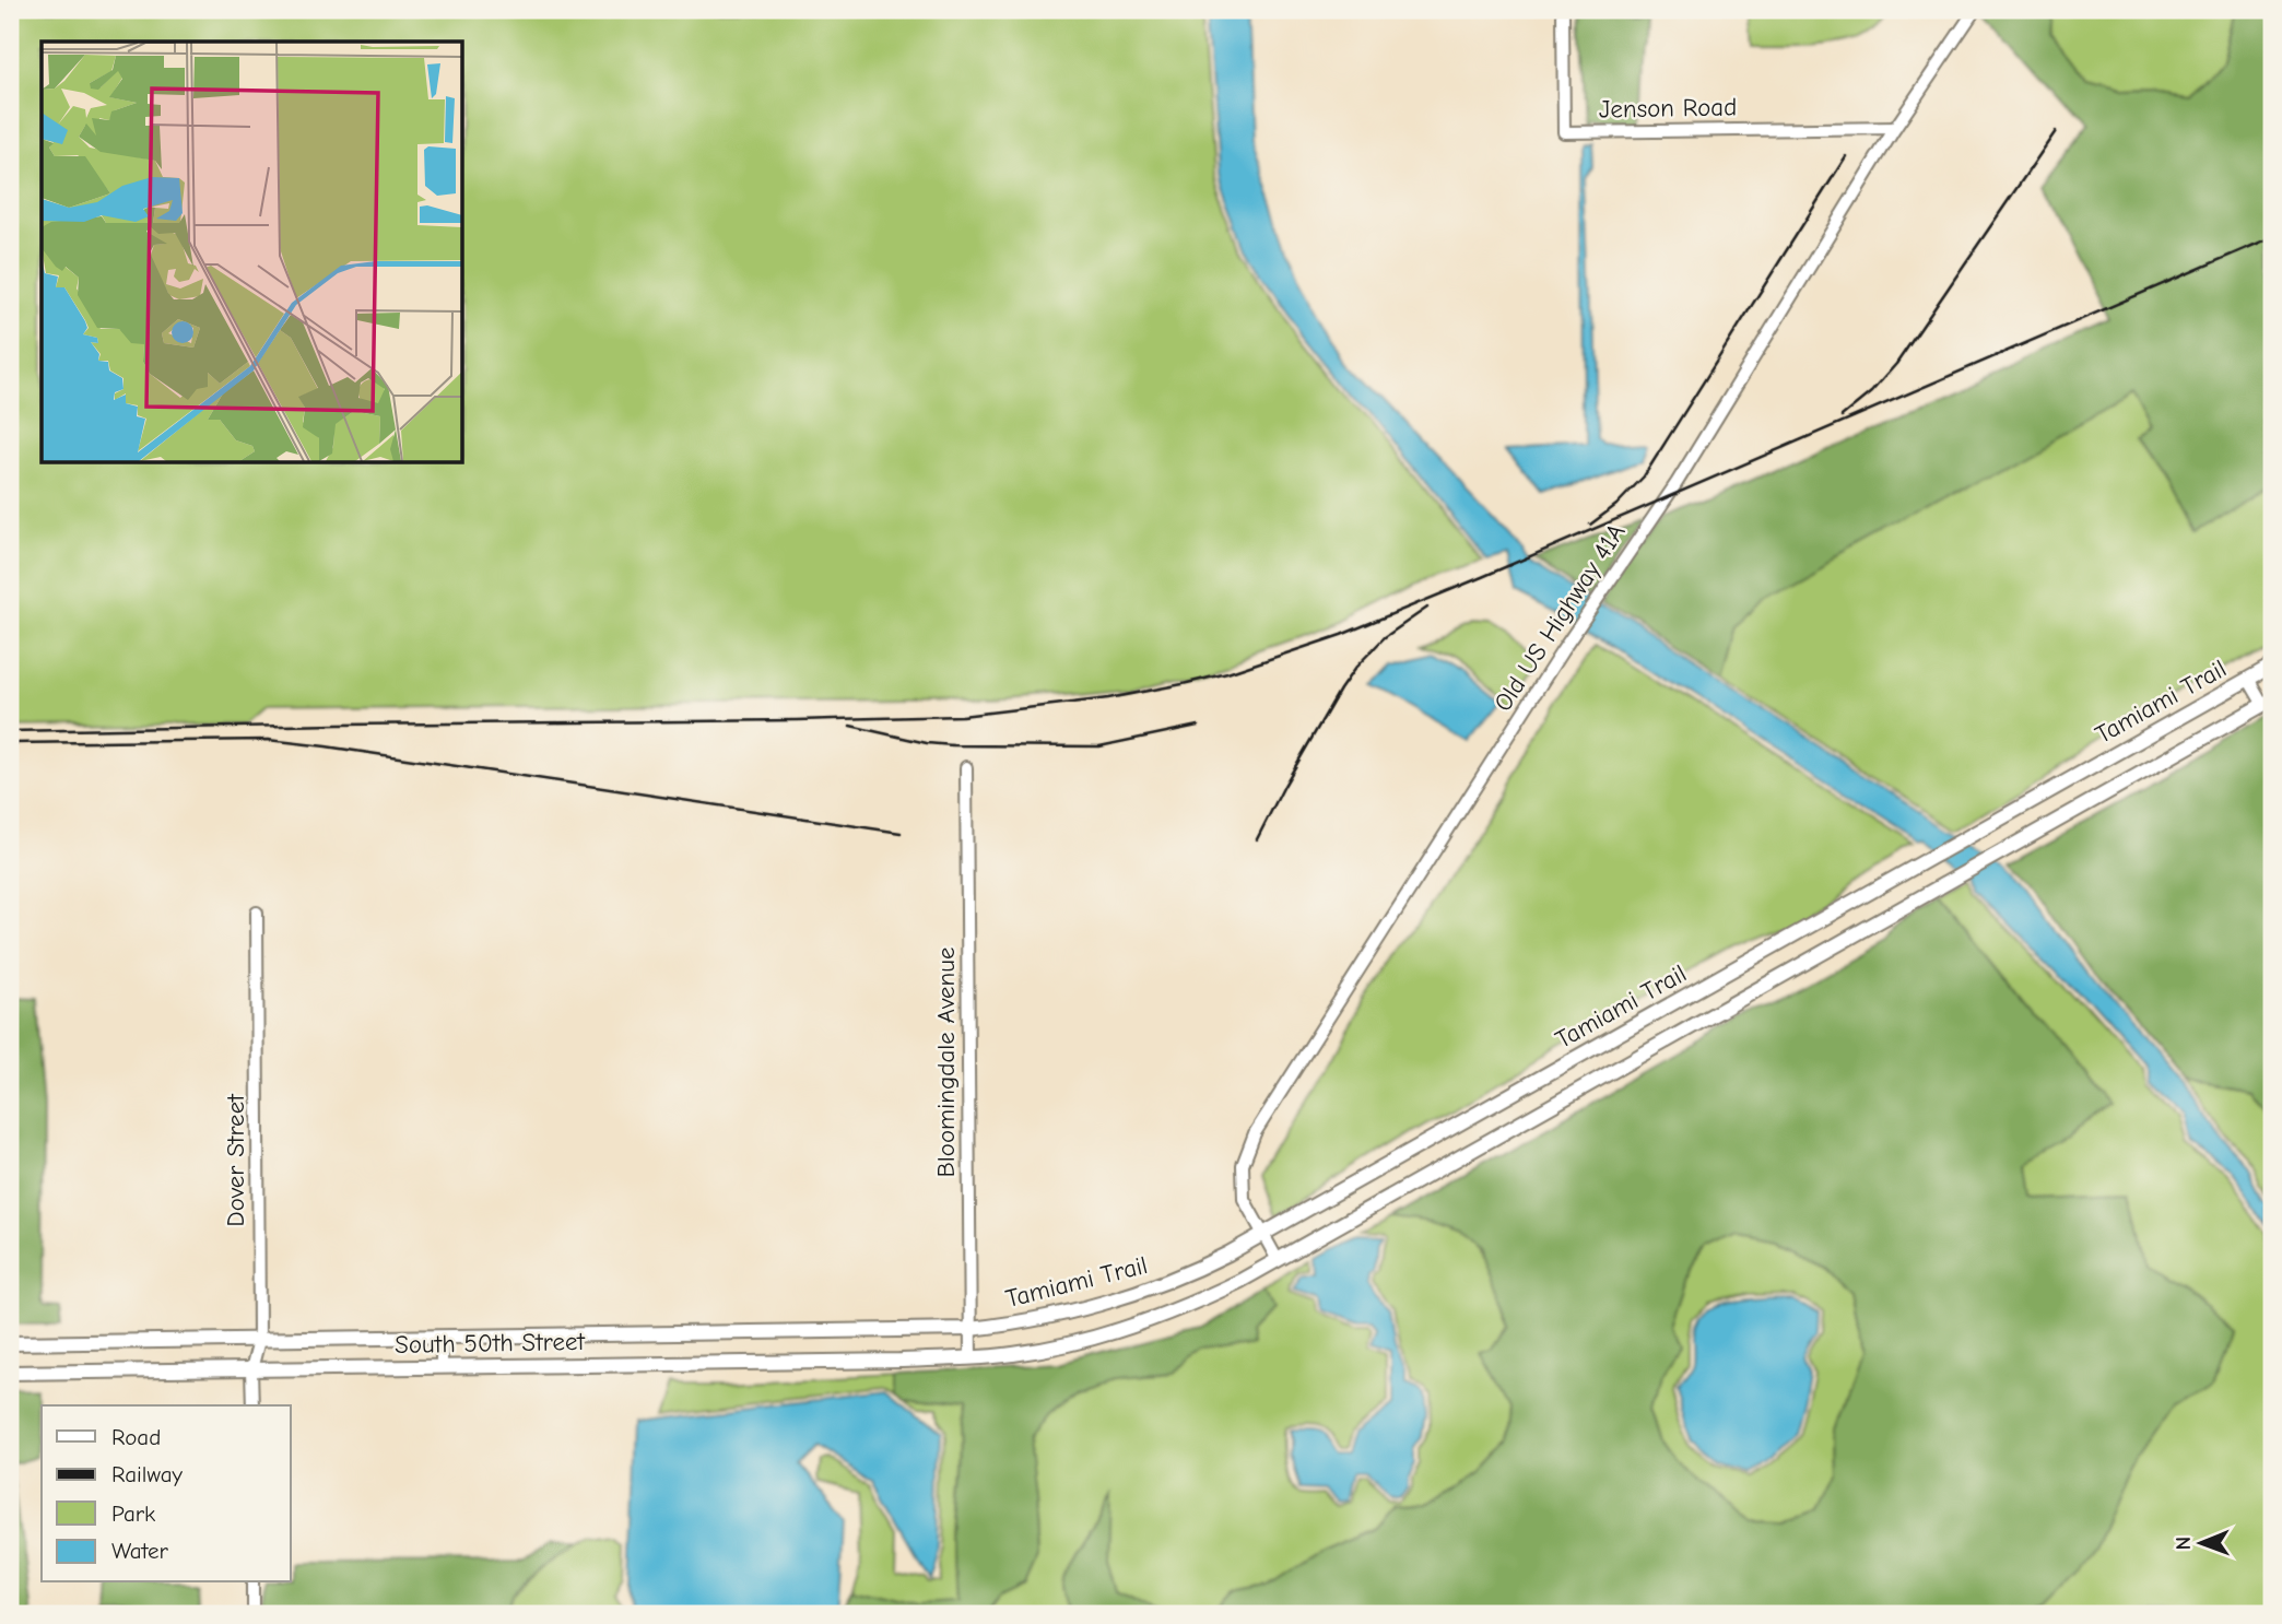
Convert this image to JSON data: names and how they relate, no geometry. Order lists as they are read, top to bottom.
{
  "streets": {
    "main road": ["Tamiami Trail", "South 50th Street"],
    "street": [
      "Jenson Road",
      "Old US Highway 41A",
      "Bloomingdale Avenue",
      "Dover Street"
    ]
  },
  "crossings": [
    ["Jenson Road", "Old US Highway 41A"],
    ["Old US Highway 41A", "Tamiami Trail"],
    ["Tamiami Trail", "Bloomingdale Avenue"],
    ["Tamiami Trail", "South 50th Street"],
    ["Bloomingdale Avenue", "South 50th Street"],
    ["Dover Street", "South 50th Street"]
  ],
  "legend": [
    "Road",
    "Railway",
    "Park",
    "Water"
  ],
  "north": "left"
}
